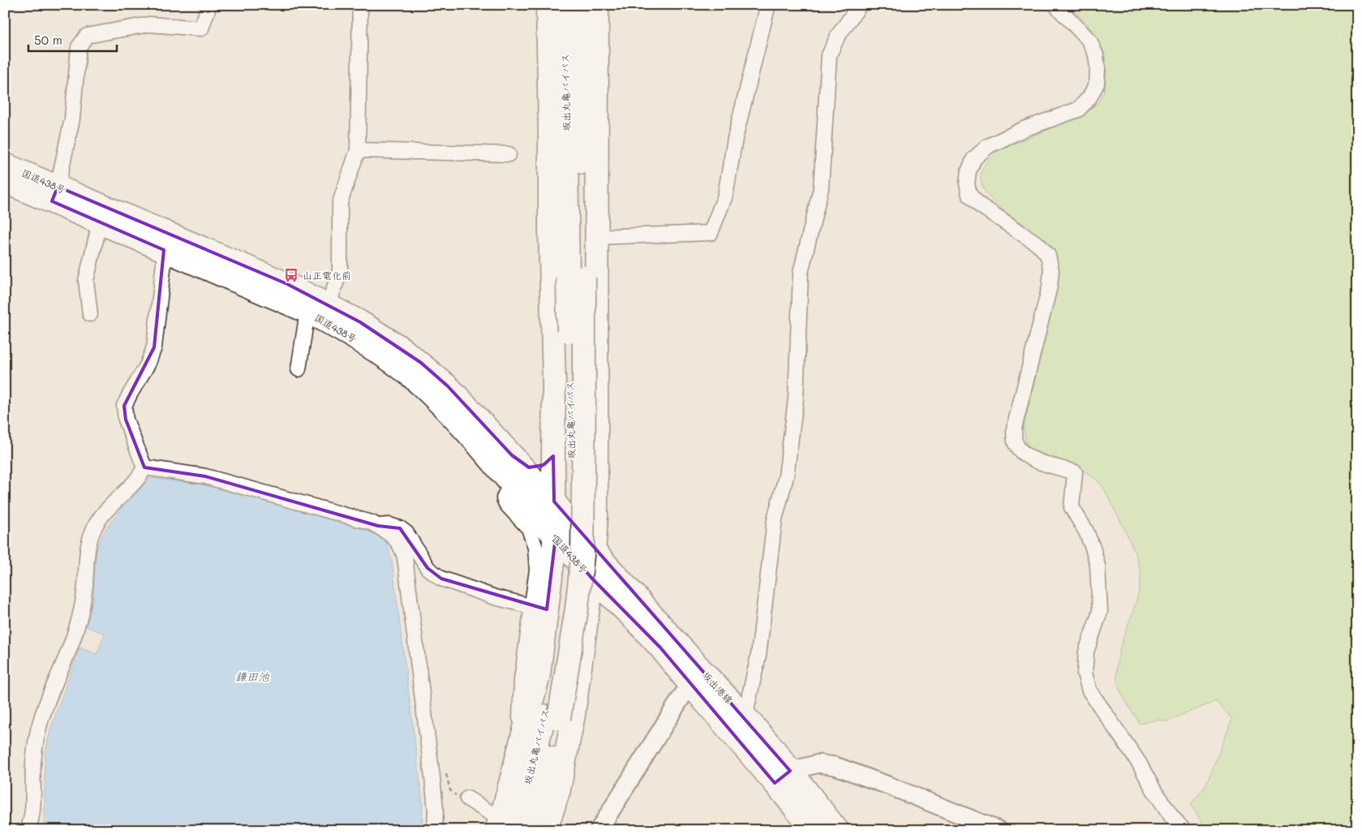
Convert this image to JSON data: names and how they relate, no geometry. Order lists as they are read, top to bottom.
{
  "streets": {
    "main road": ["坂出丸亀バイパス", "国道438号", "坂出港線"]
  },
  "crossings": [
    ["国道438号", "坂出港線"]
  ],
  "water": ["鎌田池"],
  "places": {
    "bus stop": ["山正電化前"]
  },
  "scale_bar": "50 m"
}
